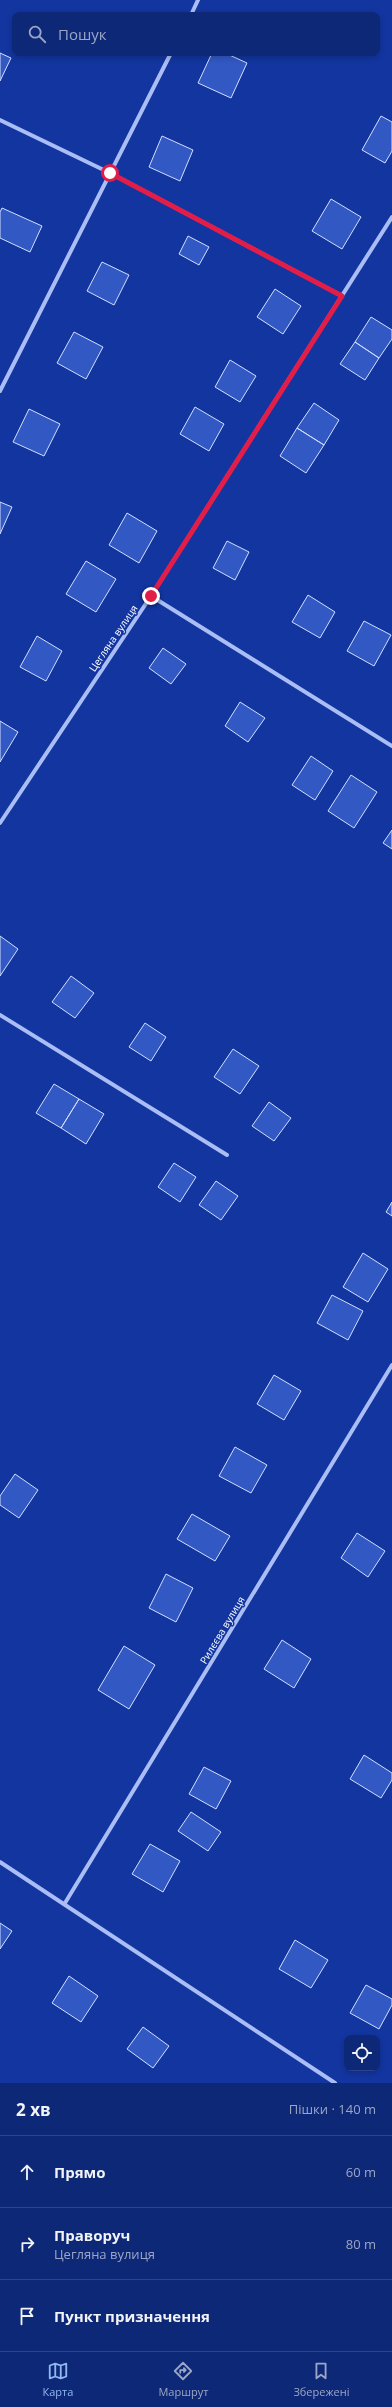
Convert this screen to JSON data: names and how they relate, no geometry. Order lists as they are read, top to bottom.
{
  "streets": {
    "street": ["Цегляна вулиця", "Рилєєва вулиця"]
  },
  "page": {
    "search": "Пошук",
    "heading": ["2 хв", "Пішки · 140 m"],
    "list": [
      ["Прямо", "60 m"],
      ["Праворуч", "Цегляна вулиця", "80 m"],
      "Пункт призначення"
    ],
    "nav": ["Карта", "Маршрут", "Збережені"]
  }
}
